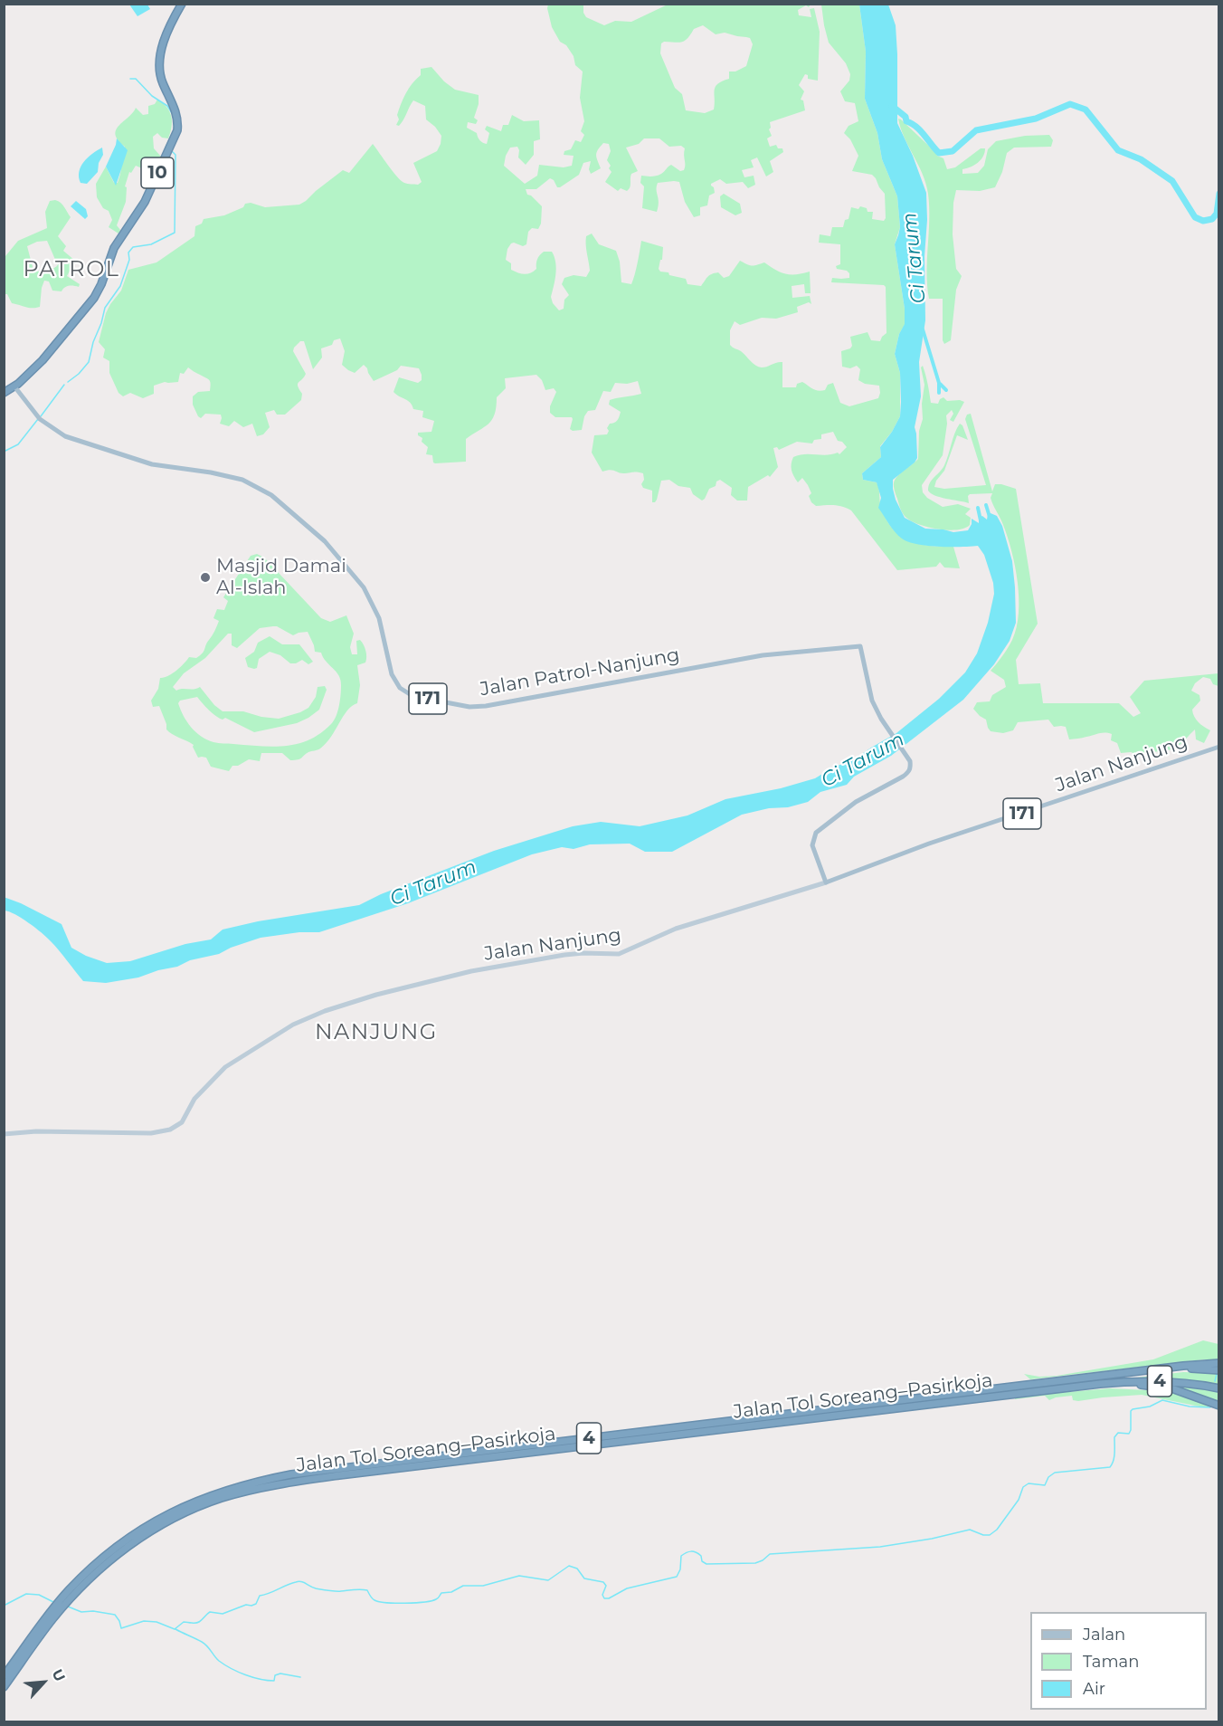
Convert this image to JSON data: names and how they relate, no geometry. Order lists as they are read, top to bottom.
{
  "streets": {
    "highway": ["10", "4", "Jalan Tol Soreang–Pasirkoja"],
    "main road": ["Jalan Patrol-Nanjung", "171", "Jalan Nanjung"]
  },
  "crossings": [
    ["10", "Jalan Patrol-Nanjung"],
    ["Jalan Patrol-Nanjung", "Jalan Nanjung"]
  ],
  "districts": ["PATROL", "NANJUNG"],
  "water": ["Ci Tarum"],
  "places": ["Masjid Damai Al-Islah"],
  "legend": ["Jalan", "Taman", "Air"],
  "north": "top right"
}
